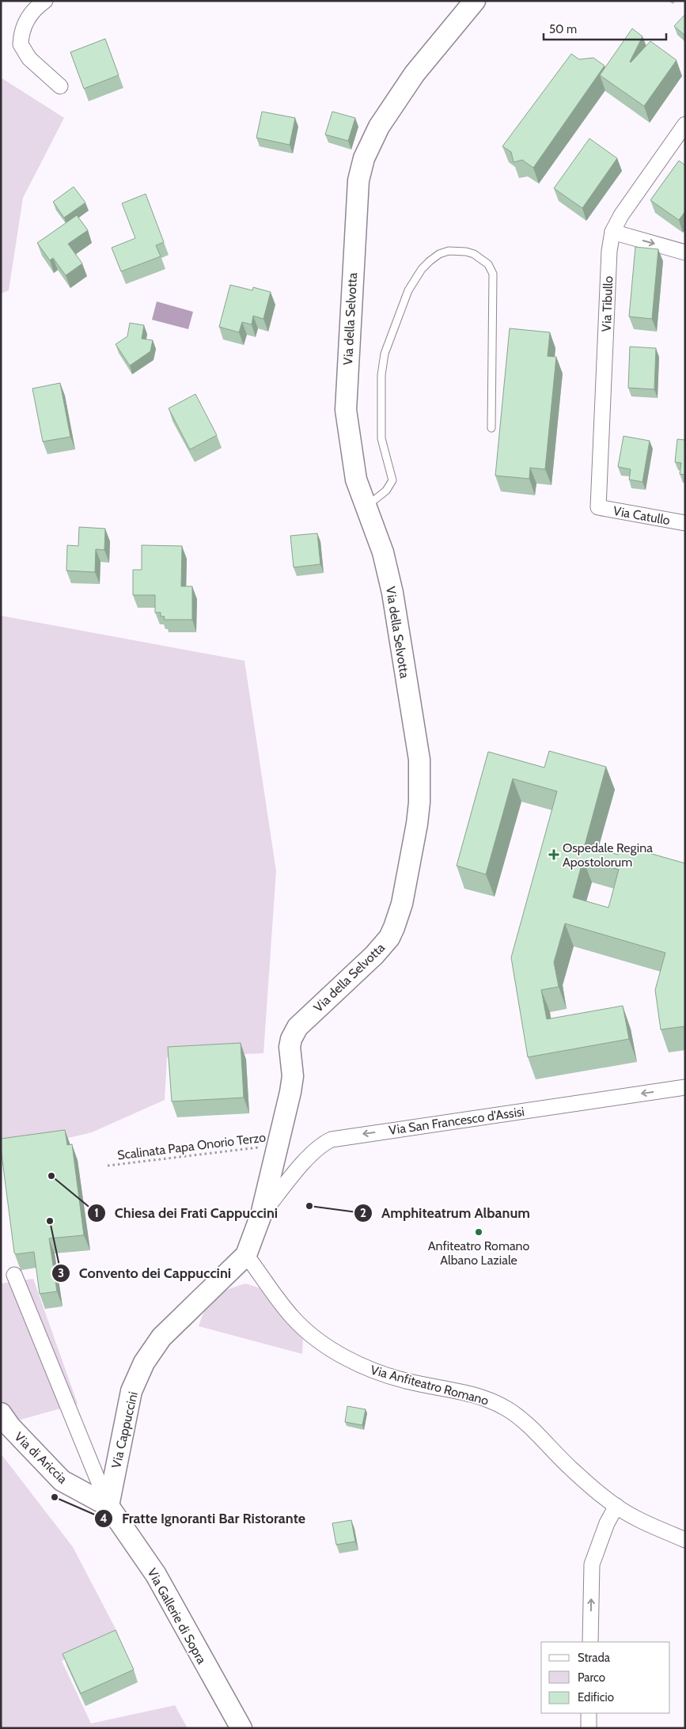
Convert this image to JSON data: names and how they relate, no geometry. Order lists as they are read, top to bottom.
{
  "streets": {
    "street": [
      "Via Tibullo",
      "Via della Selvotta",
      "Via Catullo",
      "Via San Francesco d'Assisi",
      "Via Anfiteatro Romano",
      "Via Cappuccini",
      "Via di Ariccia",
      "Via Gallerie di Sopra"
    ],
    "path": ["Scalinata Papa Onorio Terzo"]
  },
  "crossings": [
    ["Via Tibullo", "Via Catullo"],
    ["Via della Selvotta", "Via San Francesco d'Assisi"],
    ["Via della Selvotta", "Scalinata Papa Onorio Terzo"],
    ["Via della Selvotta", "Via Anfiteatro Romano"],
    ["Via della Selvotta", "Via Cappuccini"],
    ["Via Anfiteatro Romano", "Via Cappuccini"],
    ["Via Cappuccini", "Via di Ariccia"],
    ["Via Cappuccini", "Via Gallerie di Sopra"],
    ["Via di Ariccia", "Via Gallerie di Sopra"]
  ],
  "one_way": ["Via San Francesco d'Assisi"],
  "places": {
    "health": ["Ospedale Regina Apostolorum"],
    "other": [
      "Chiesa dei Frati Cappuccini",
      "Amphiteatrum Albanum",
      "Convento dei Cappuccini",
      "Anfiteatro Romano Albano Laziale",
      "Fratte Ignoranti Bar Ristorante"
    ]
  },
  "legend": ["Strada", "Parco", "Edificio"],
  "scale_bar": "50 m"
}
